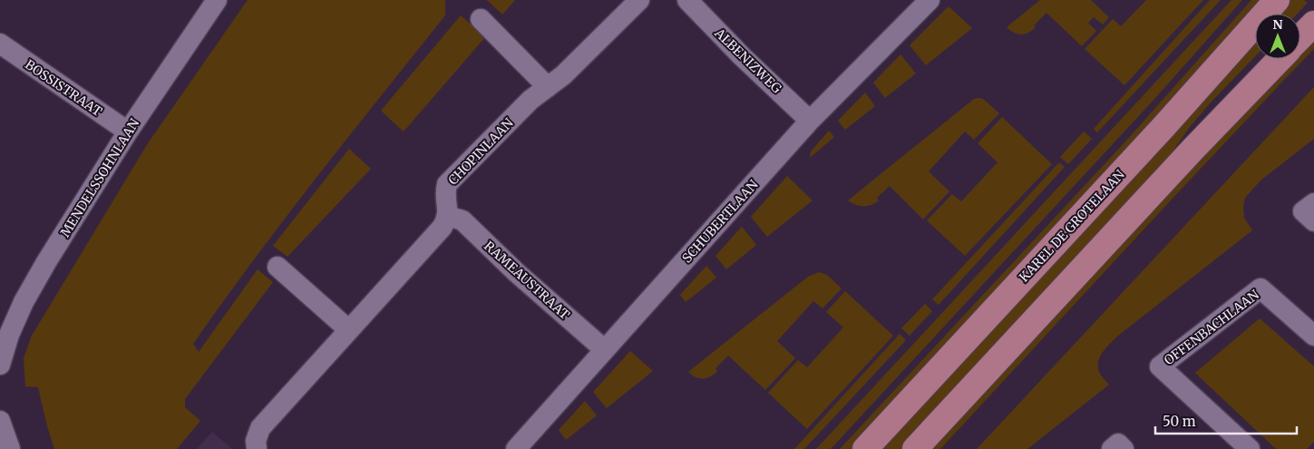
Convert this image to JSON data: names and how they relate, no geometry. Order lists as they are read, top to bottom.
{
  "streets": {
    "main road": ["KAREL DE GROTELAAN"],
    "street": [
      "ALBENIZWEG",
      "BOSSISTRAAT",
      "CHOPINLAAN",
      "MENDELSSOHNLAAN",
      "SCHUBERTLAAN",
      "RAMEAUSTRAAT",
      "OFFENBACHLAAN"
    ]
  },
  "crossings": [
    ["ALBENIZWEG", "SCHUBERTLAAN"],
    ["BOSSISTRAAT", "MENDELSSOHNLAAN"],
    ["CHOPINLAAN", "RAMEAUSTRAAT"],
    ["SCHUBERTLAAN", "RAMEAUSTRAAT"]
  ],
  "scale_bar": "50 m",
  "north": "top"
}
